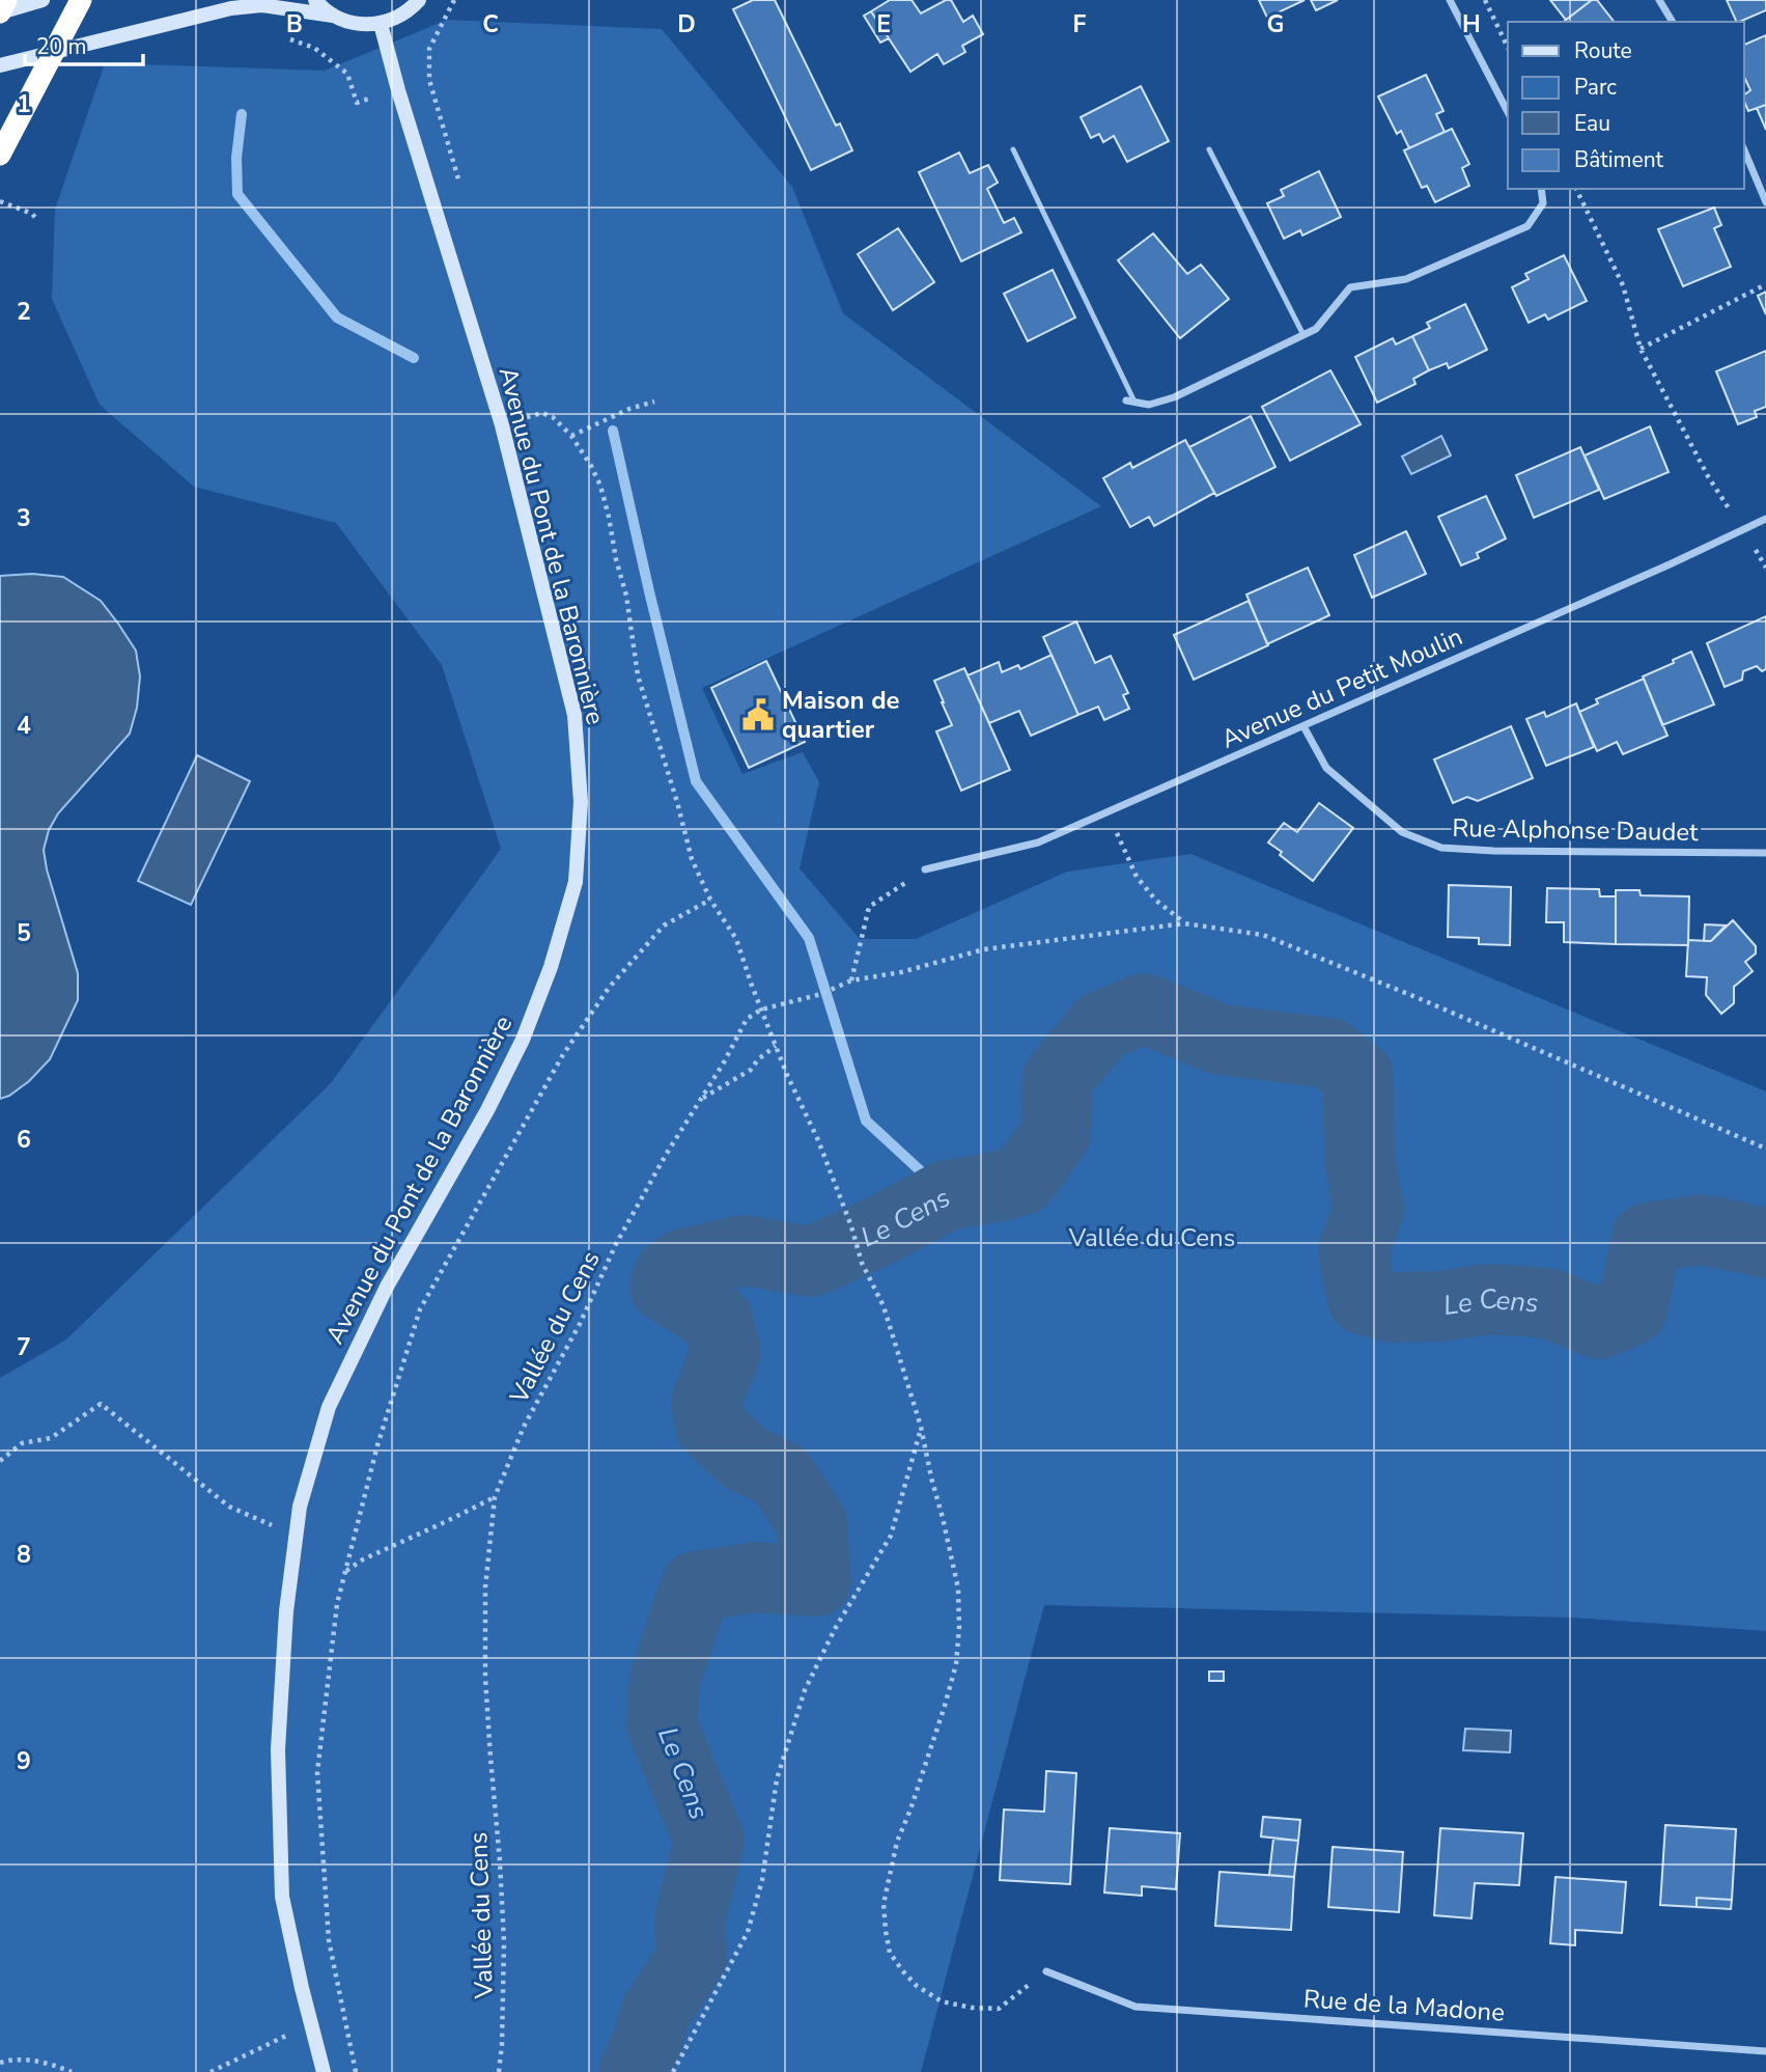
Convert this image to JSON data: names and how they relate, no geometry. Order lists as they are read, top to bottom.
{
  "streets": {
    "street": [
      "Avenue du Pont de la Baronnière",
      "Avenue du Petit Moulin",
      "Rue Alphonse Daudet",
      "Rue de la Madone"
    ],
    "path": ["Vallée du Cens"]
  },
  "crossings": [
    ["Avenue du Petit Moulin", "Rue Alphonse Daudet"]
  ],
  "water": ["Le Cens"],
  "parks": ["Vallée du Cens"],
  "places": {
    "public building": ["Maison de quartier"]
  },
  "legend": [
    "Route",
    "Parc",
    "Eau",
    "Bâtiment"
  ],
  "scale_bar": "20 m",
  "grid": {
    "columns": [
      "B",
      "C",
      "D",
      "E",
      "F",
      "G",
      "H"
    ],
    "rows": [
      "1",
      "2",
      "3",
      "4",
      "5",
      "6",
      "7",
      "8",
      "9"
    ]
  }
}
